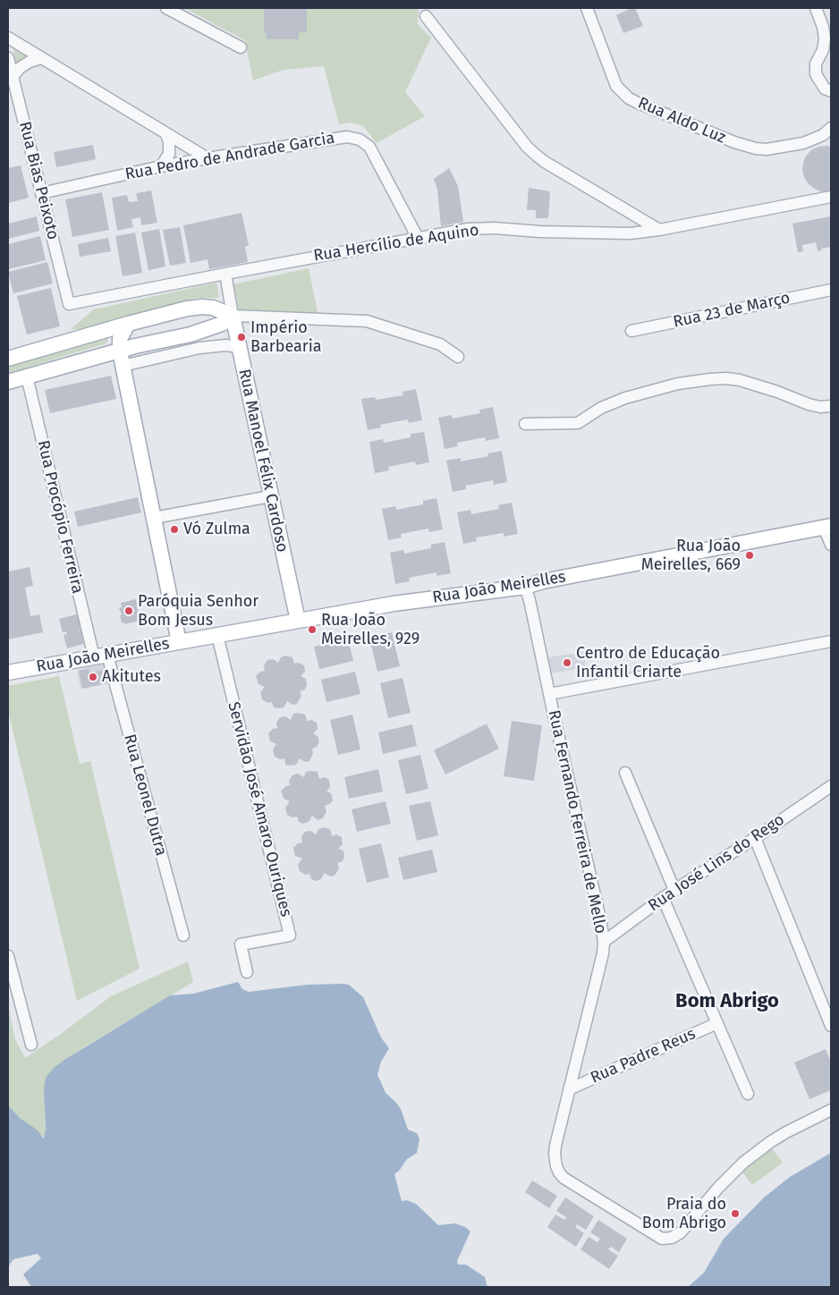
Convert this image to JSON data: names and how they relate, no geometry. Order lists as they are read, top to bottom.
{
  "streets": {
    "main road": ["Rua Manoel Félix Cardoso", "Rua João Meirelles"],
    "street": [
      "Rua Aldo Luz",
      "Rua Pedro de Andrade Garcia",
      "Rua Bias Peixoto",
      "Rua Hercílio de Aquino",
      "Rua 23 de Março",
      "Rua Procópio Ferreira",
      "Rua Leonel Dutra",
      "Servidão José Amaro Ouriques",
      "Rua Fernando Ferreira de Mello",
      "Rua José Lins do Rego",
      "Rua Padre Reus"
    ]
  },
  "crossings": [
    ["Rua Pedro de Andrade Garcia", "Rua Bias Peixoto"],
    ["Rua Pedro de Andrade Garcia", "Rua Hercílio de Aquino"],
    ["Rua Bias Peixoto", "Rua Hercílio de Aquino"],
    ["Rua Hercílio de Aquino", "Rua Manoel Félix Cardoso"],
    ["Rua Manoel Félix Cardoso", "Rua João Meirelles"],
    ["Rua Procópio Ferreira", "Rua João Meirelles"],
    ["Rua Procópio Ferreira", "Rua Leonel Dutra"],
    ["Rua João Meirelles", "Rua Leonel Dutra"],
    ["Rua João Meirelles", "Servidão José Amaro Ouriques"],
    ["Rua João Meirelles", "Rua Fernando Ferreira de Mello"],
    ["Rua Fernando Ferreira de Mello", "Rua José Lins do Rego"],
    ["Rua Fernando Ferreira de Mello", "Rua Padre Reus"]
  ],
  "districts": ["Bom Abrigo"],
  "places": [
    "Império Barbearia",
    "Vó Zulma",
    "Rua João Meirelles, 669",
    "Paróquia Senhor Bom Jesus",
    "Rua João Meirelles, 929",
    "Centro de Educação Infantil Criarte",
    "Akitutes",
    "Praia do Bom Abrigo"
  ]
}
